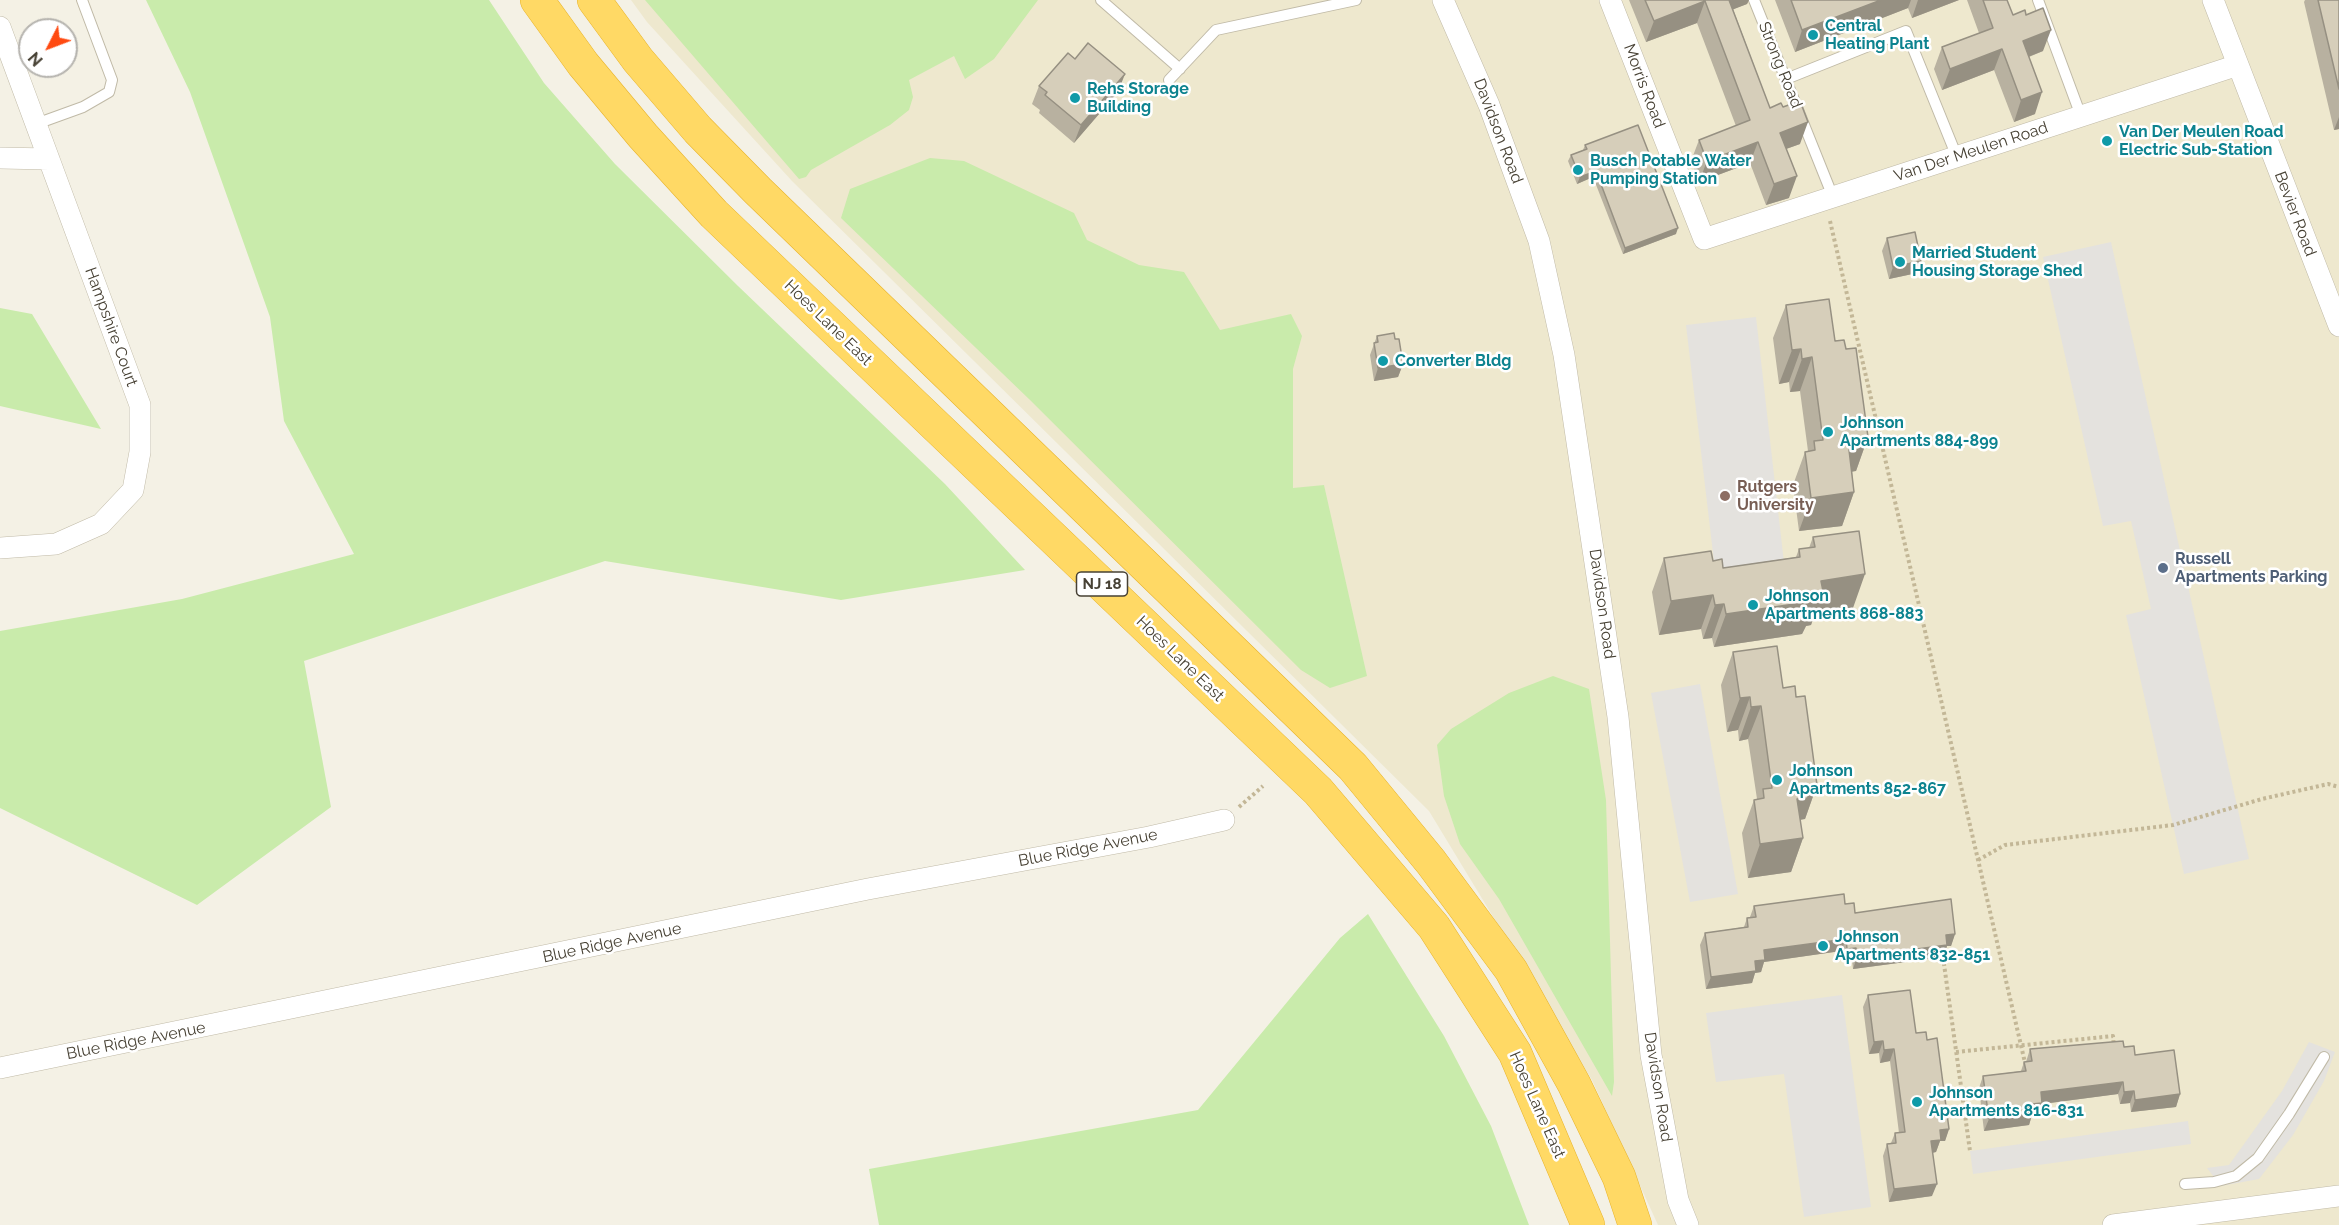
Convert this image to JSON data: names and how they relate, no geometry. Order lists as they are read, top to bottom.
{
  "streets": {
    "highway": ["Hoes Lane East", "NJ 18"],
    "street": [
      "Morris Road",
      "Davidson Road",
      "Van Der Meulen Road",
      "Bevier Road",
      "Hampshire Court",
      "Blue Ridge Avenue"
    ],
    "lane": ["Strong Road"]
  },
  "crossings": [
    ["Strong Road", "Van Der Meulen Road"],
    ["Morris Road", "Van Der Meulen Road"],
    ["Van Der Meulen Road", "Bevier Road"]
  ],
  "places": [
    "Central Heating Plant",
    "Rehs Storage Building",
    "Van Der Meulen Road Electric Sub-Station",
    "Busch Potable Water Pumping Station",
    "Married Student Housing Storage Shed",
    "Converter Bldg",
    "Johnson Apartments 884-899",
    "Rutgers University",
    "Russell Apartments Parking",
    "Johnson Apartments 868-883",
    "Johnson Apartments 852-867",
    "Johnson Apartments 832-851",
    "Johnson Apartments 816-831"
  ],
  "north": "bottom left"
}
